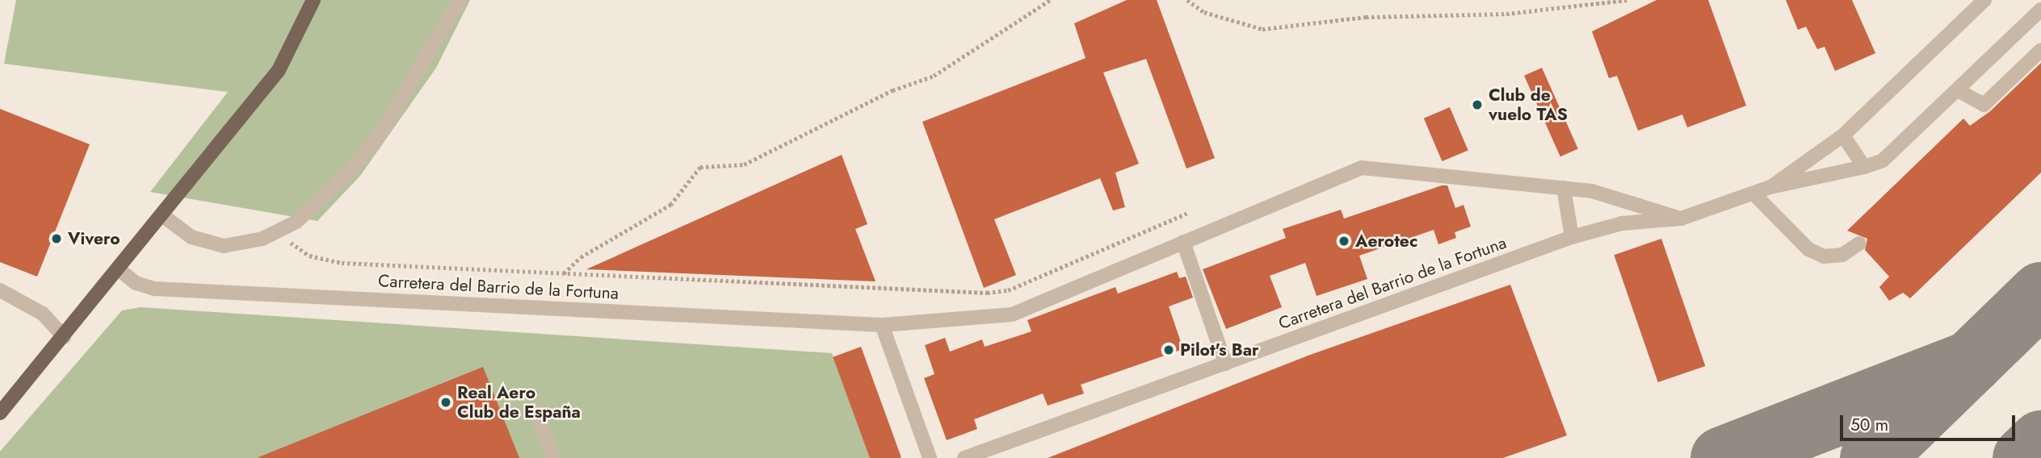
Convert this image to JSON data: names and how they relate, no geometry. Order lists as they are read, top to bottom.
{
  "streets": {
    "street": ["Carretera del Barrio de la Fortuna"]
  },
  "places": [
    "Club de vuelo TAS",
    "Vivero",
    "Aerotec",
    "Pilot's Bar",
    "Real Aero Club de España"
  ],
  "scale_bar": "50 m"
}
